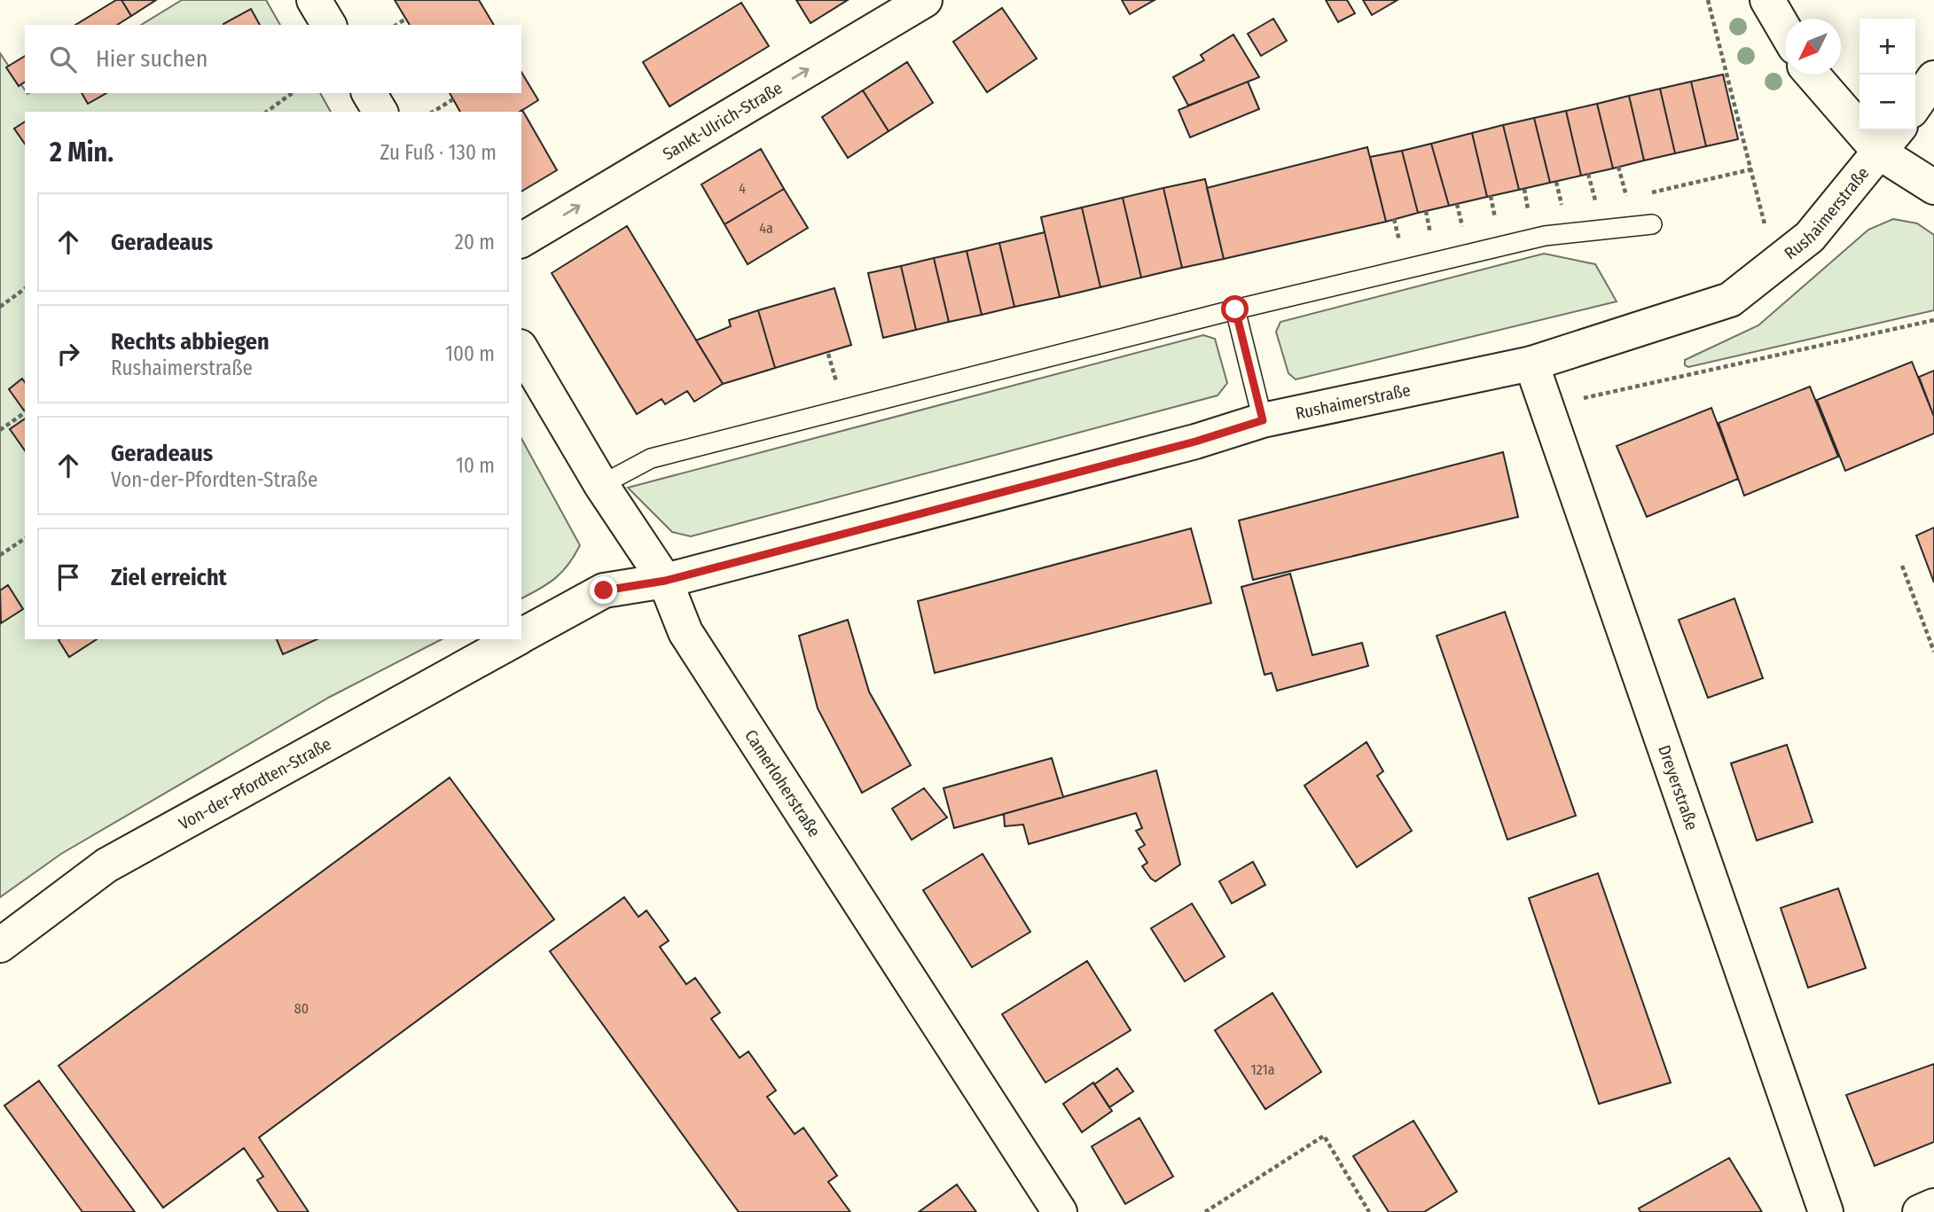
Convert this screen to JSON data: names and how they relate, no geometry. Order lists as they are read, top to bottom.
{
  "streets": {
    "street": [
      "Sankt-Ulrich-Straße",
      "Rushaimerstraße",
      "Camerloherstraße",
      "Von-der-Pfordten-Straße",
      "Dreyerstraße"
    ]
  },
  "crossings": [
    ["Rushaimerstraße", "Camerloherstraße"],
    ["Rushaimerstraße", "Von-der-Pfordten-Straße"],
    ["Rushaimerstraße", "Dreyerstraße"],
    ["Camerloherstraße", "Von-der-Pfordten-Straße"]
  ],
  "one_way": ["Sankt-Ulrich-Straße"],
  "house_numbers": [
    "4",
    "4a",
    "80",
    "121a"
  ],
  "north": "bottom left",
  "page": {
    "map_buttons": ["+", "−"],
    "search": "Hier suchen",
    "heading": ["2 Min.", "Zu Fuß · 130 m"],
    "list": [
      ["Geradeaus", "20 m"],
      ["Rechts abbiegen", "Rushaimerstraße", "100 m"],
      ["Geradeaus", "Von-der-Pfordten-Straße", "10 m"],
      "Ziel erreicht"
    ]
  }
}
